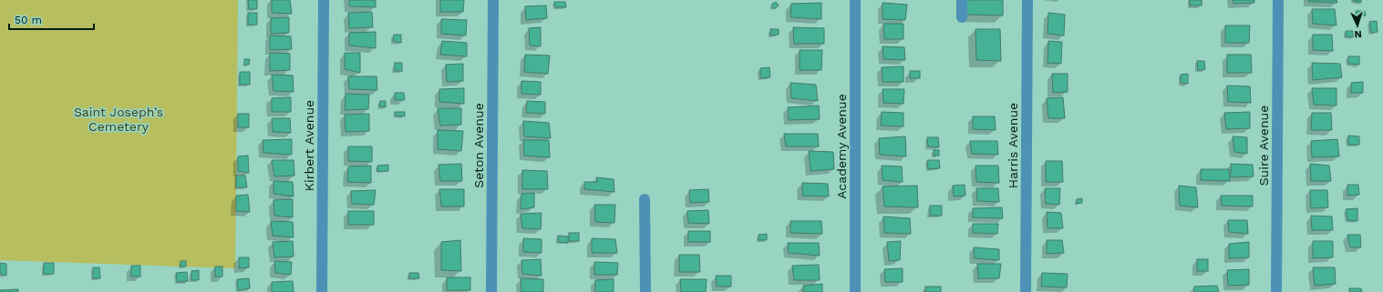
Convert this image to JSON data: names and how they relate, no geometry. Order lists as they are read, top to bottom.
{
  "streets": {
    "street": [
      "Kirbert Avenue",
      "Seton Avenue",
      "Harris Avenue",
      "Suire Avenue",
      "Academy Avenue"
    ]
  },
  "parks": ["Saint Joseph’s Cemetery"],
  "scale_bar": "50 m",
  "north": "bottom"
}
